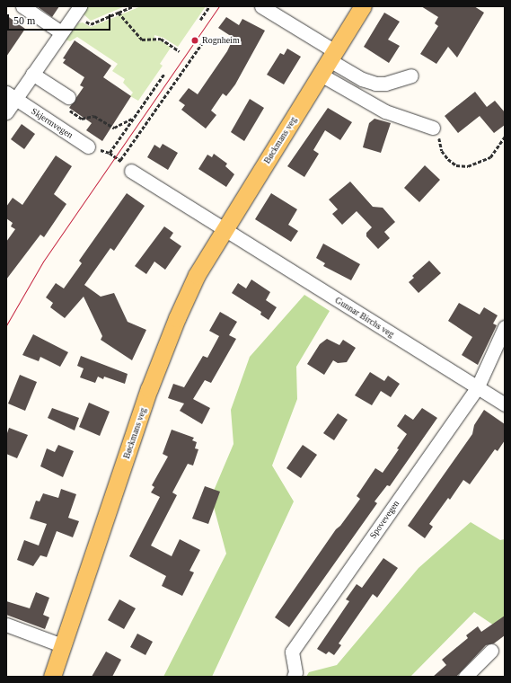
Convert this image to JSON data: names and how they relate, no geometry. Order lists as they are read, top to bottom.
{
  "streets": {
    "main road": ["Bøckmans veg"],
    "street": ["Skjermvegen", "Gunnar Birchs veg", "Spovevegen"]
  },
  "crossings": [
    ["Bøckmans veg", "Gunnar Birchs veg"],
    ["Gunnar Birchs veg", "Spovevegen"]
  ],
  "places": ["Rognheim"],
  "scale_bar": "50 m"
}
